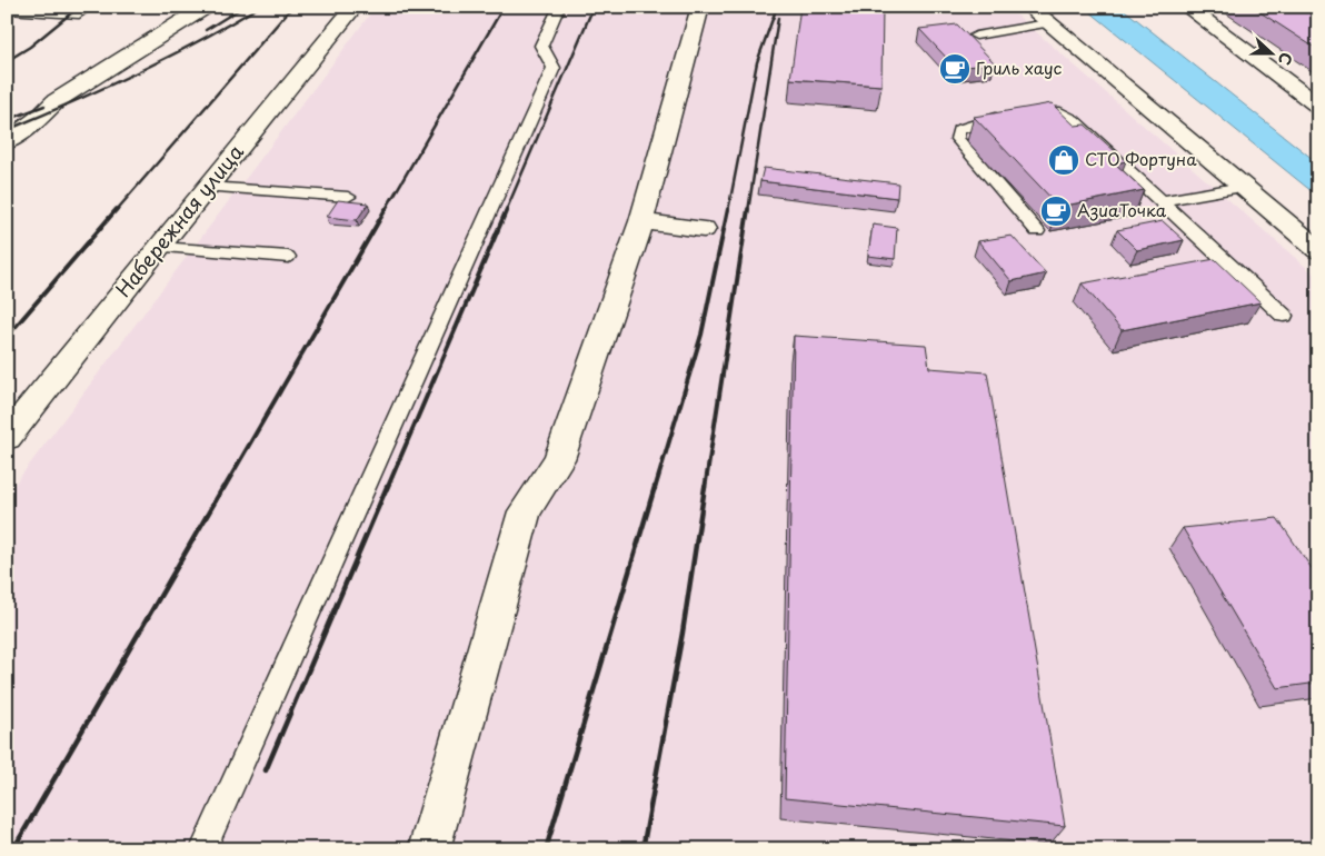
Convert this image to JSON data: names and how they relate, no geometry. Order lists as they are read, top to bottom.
{
  "streets": {
    "street": ["Набережная улица"]
  },
  "places": {
    "cafe": ["Гриль хаус", "АзиаТочка"],
    "shop": ["СТО Фортуна"]
  },
  "north": "right"
}
